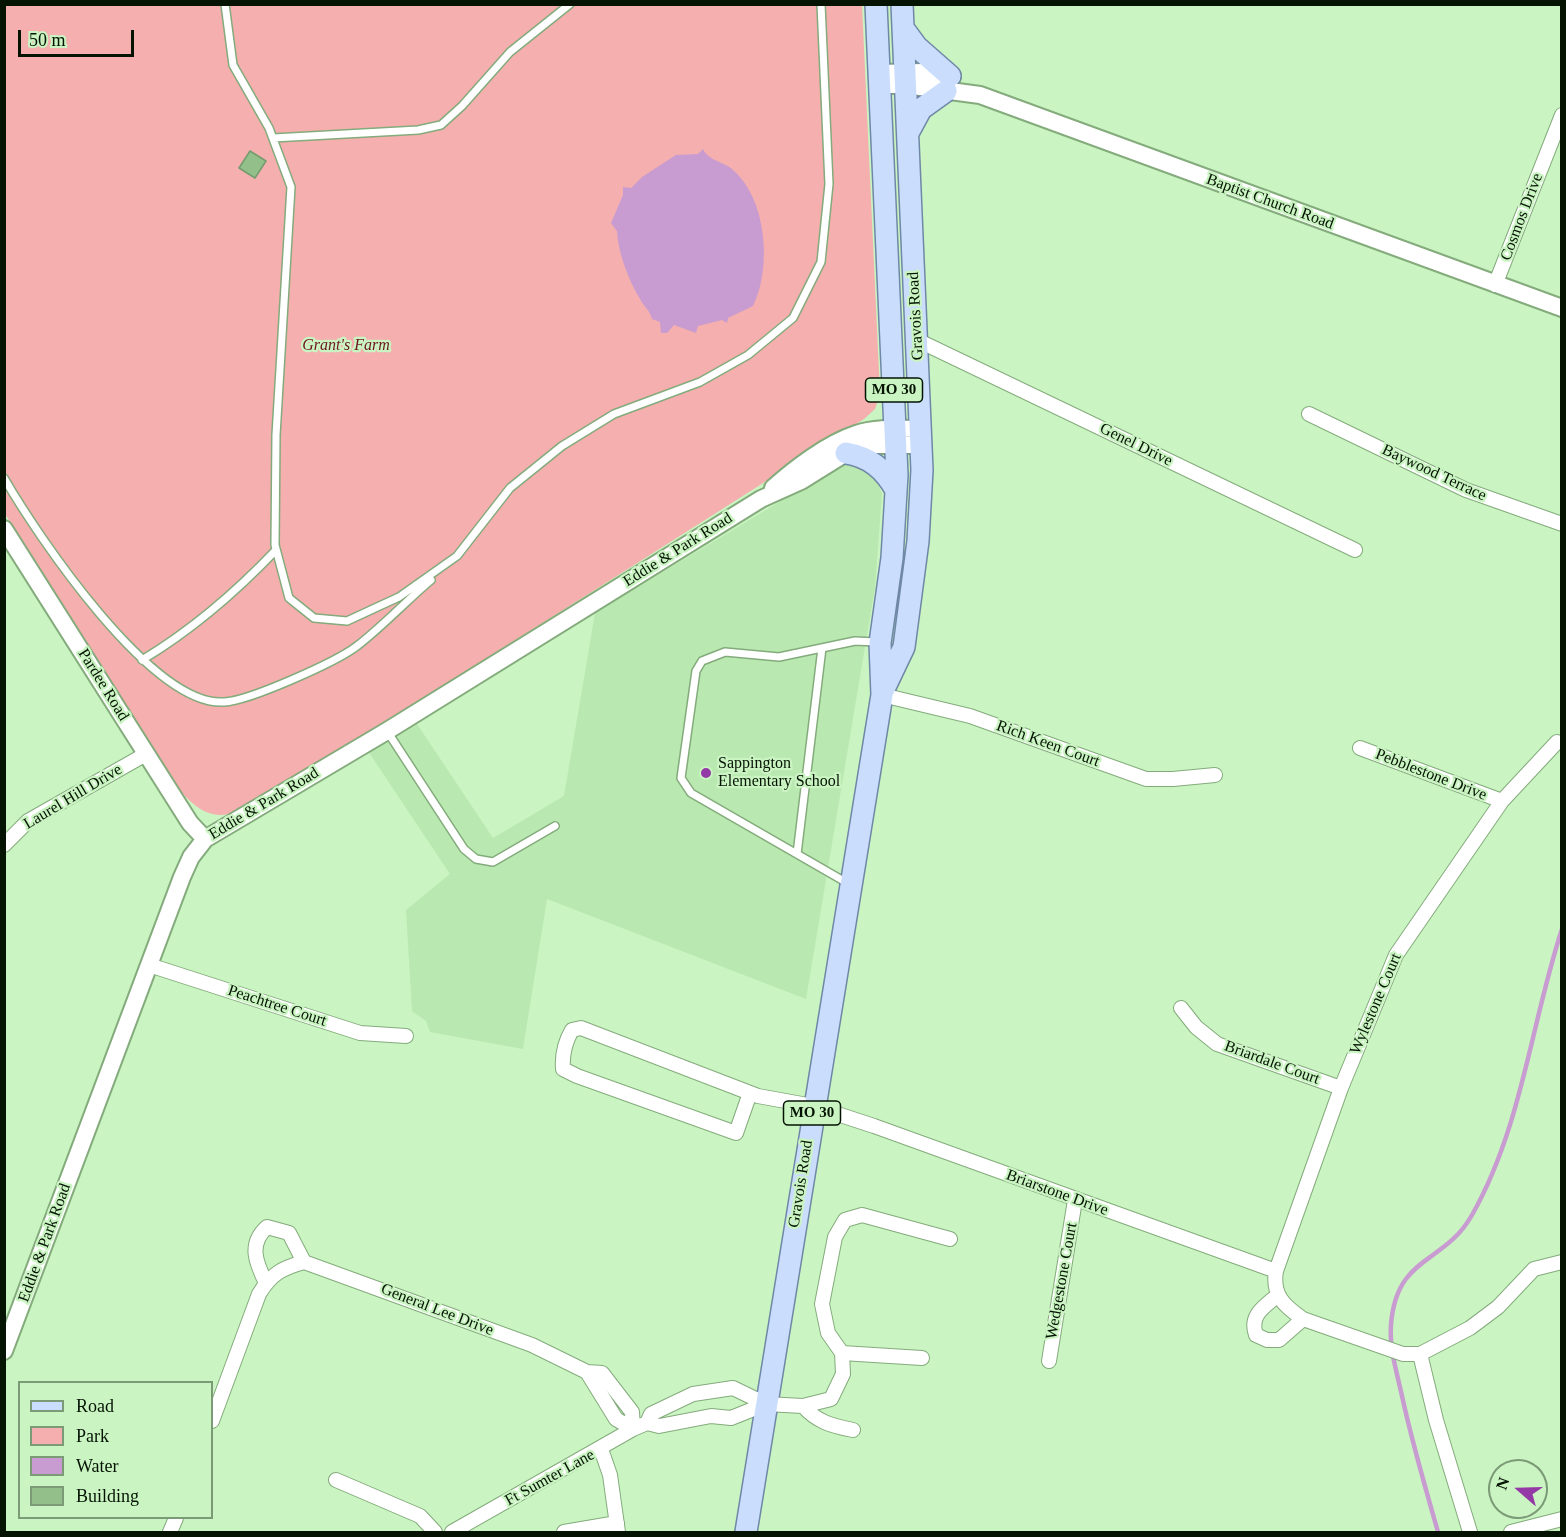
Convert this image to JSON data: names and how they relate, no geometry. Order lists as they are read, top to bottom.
{
  "streets": {
    "main road": ["Gravois Road", "MO 30"],
    "street": [
      "Baptist Church Road",
      "Cosmos Drive",
      "Genel Drive",
      "Baywood Terrace",
      "Eddie & Park Road",
      "Pardee Road",
      "Rich Keen Court",
      "Pebblestone Drive",
      "Laurel Hill Drive",
      "Wylestone Court",
      "Peachtree Court",
      "Briardale Court",
      "Briarstone Drive",
      "Wedgestone Court",
      "General Lee Drive",
      "Ft Sumter Lane"
    ]
  },
  "crossings": [
    ["Baptist Church Road", "Cosmos Drive"],
    ["Baptist Church Road", "Gravois Road"],
    ["Gravois Road", "Genel Drive"],
    ["Gravois Road", "Eddie & Park Road"],
    ["Gravois Road", "Rich Keen Court"],
    ["Gravois Road", "Briarstone Drive"],
    ["Gravois Road", "Ft Sumter Lane"],
    ["Eddie & Park Road", "Pardee Road"],
    ["Eddie & Park Road", "Peachtree Court"],
    ["Pardee Road", "Laurel Hill Drive"],
    ["Pebblestone Drive", "Wylestone Court"],
    ["Wylestone Court", "Briardale Court"],
    ["Wylestone Court", "Briarstone Drive"],
    ["Briarstone Drive", "Wedgestone Court"],
    ["General Lee Drive", "Ft Sumter Lane"]
  ],
  "parks": ["Grant's Farm"],
  "places": ["Sappington Elementary School"],
  "legend": [
    "Road",
    "Park",
    "Water",
    "Building"
  ],
  "scale_bar": "50 m",
  "north": "left"
}
